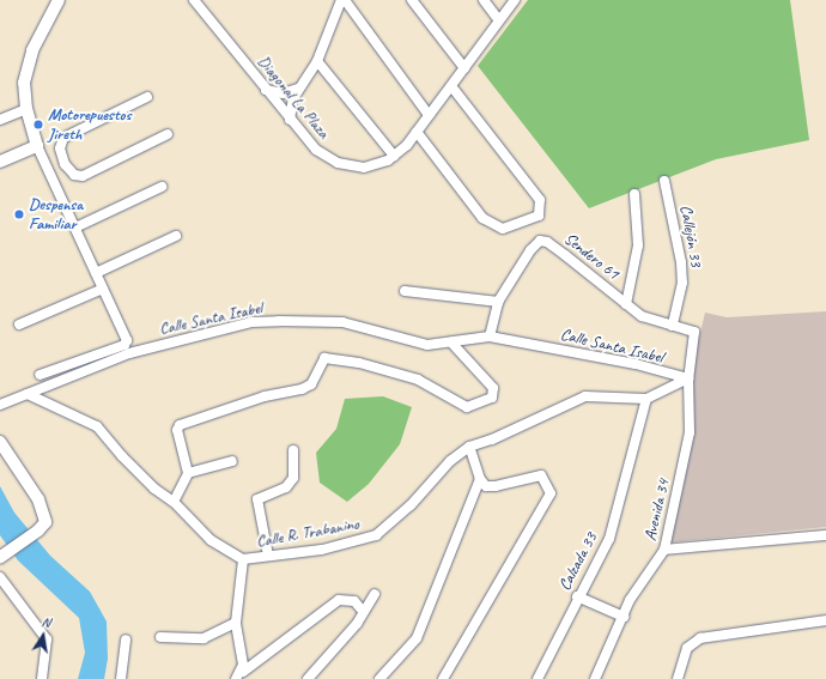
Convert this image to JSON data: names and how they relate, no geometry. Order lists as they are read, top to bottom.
{
  "streets": {
    "street": [
      "Diagonal La Plaza",
      "Callejón 33",
      "Sendero 61",
      "Calle Santa Isabel",
      "Avenida 34",
      "Calle R. Trabanino",
      "Calzada 33"
    ]
  },
  "crossings": [
    ["Callejón 33", "Sendero 61"],
    ["Sendero 61", "Calle Santa Isabel"],
    ["Sendero 61", "Avenida 34"],
    ["Calle Santa Isabel", "Avenida 34"],
    ["Calle Santa Isabel", "Calle R. Trabanino"],
    ["Avenida 34", "Calle R. Trabanino"],
    ["Calle R. Trabanino", "Calzada 33"]
  ],
  "places": ["Motorepuestos Jireth", "Despensa Familiar"],
  "north": "top"
}
